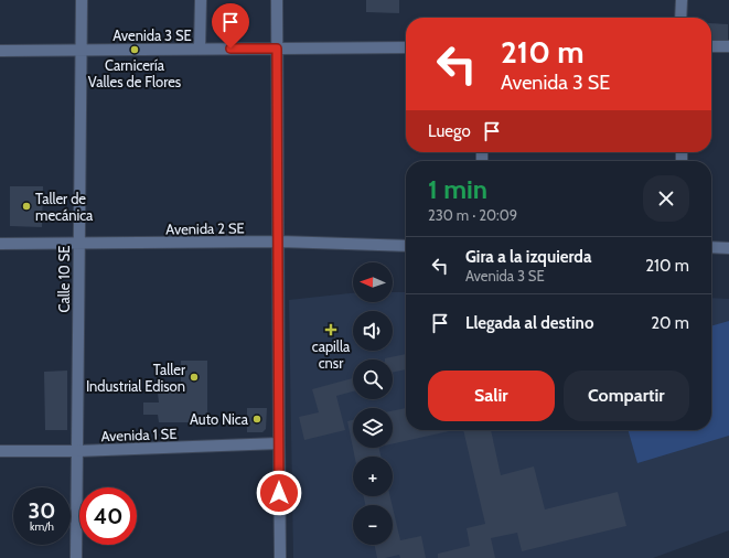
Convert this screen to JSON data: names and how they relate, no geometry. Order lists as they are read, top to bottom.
{
  "streets": {
    "street": [
      "Avenida 3 SE",
      "Avenida 2 SE",
      "Calle 10 SE",
      "Avenida 1 SE"
    ]
  },
  "crossings": [
    ["Avenida 3 SE", "Calle 10 SE"],
    ["Avenida 2 SE", "Calle 10 SE"],
    ["Calle 10 SE", "Avenida 1 SE"]
  ],
  "places": {
    "other": [
      "Carnicería Valles de Flores",
      "Taller de mecánica",
      "Taller Industrial Edison",
      "Auto Nica"
    ],
    "health": ["capilla cnsr"]
  },
  "north": "left",
  "page": {
    "turn": ["210 m", "Avenida 3 SE"],
    "then": "Luego",
    "heading": ["1 min", "230 m · 20:09"],
    "list": [
      {
        "name": "Gira a la izquierda",
        "note": "Avenida 3 SE",
        "value": "210 m"
      },
      {
        "name": "Llegada al destino",
        "value": "20 m"
      }
    ],
    "map_buttons": ["+", "−"],
    "buttons": ["Salir", "Compartir"],
    "speed": "30 km/h",
    "limit": "40"
  }
}
